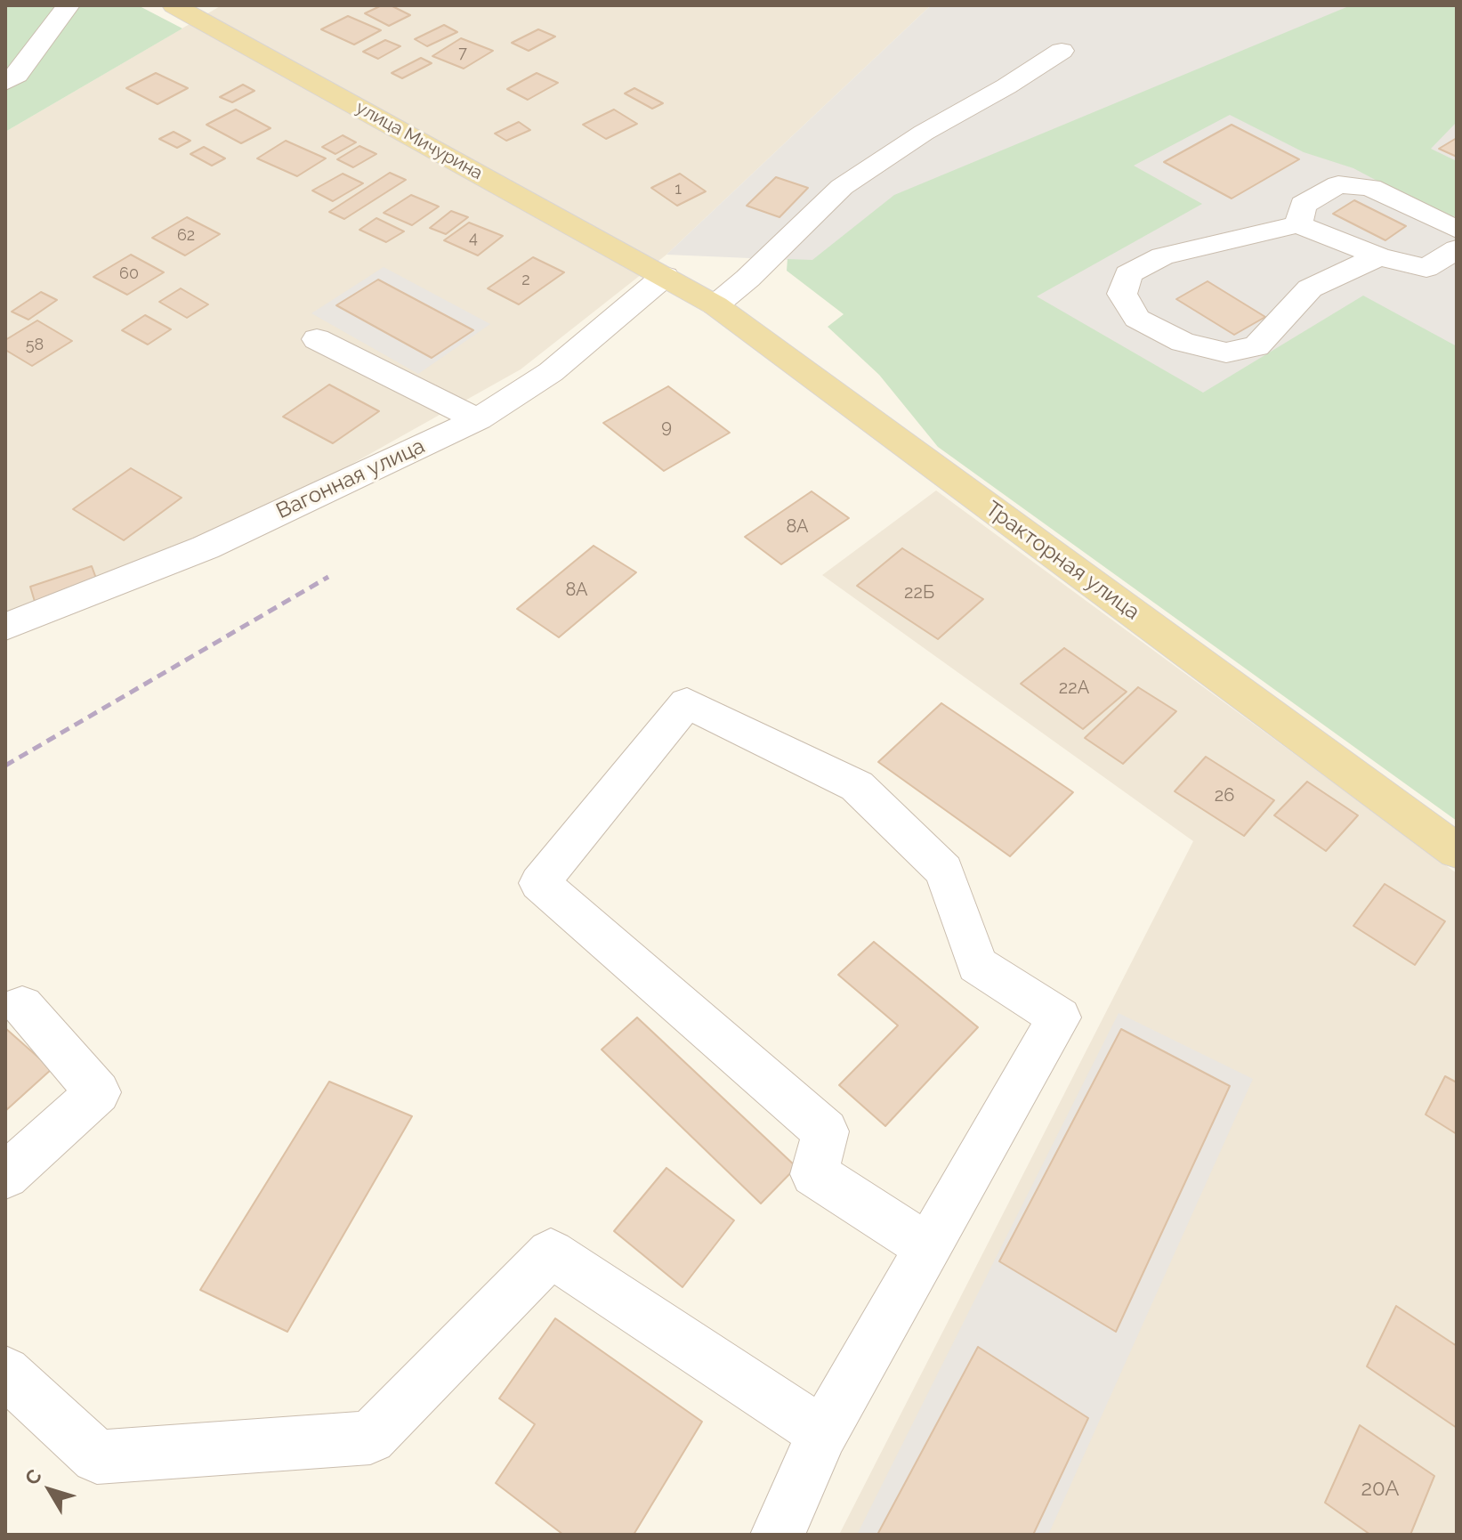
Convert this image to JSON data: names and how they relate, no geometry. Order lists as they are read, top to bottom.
{
  "streets": {
    "main road": ["улица Мичурина", "Тракторная улица"],
    "street": ["Вагонная улица"]
  },
  "crossings": [
    ["улица Мичурина", "Вагонная улица"],
    ["улица Мичурина", "Тракторная улица"],
    ["Вагонная улица", "Тракторная улица"]
  ],
  "house_numbers": [
    "7",
    "1",
    "62",
    "4",
    "60",
    "2",
    "58",
    "9",
    "8А",
    "8А",
    "22Б",
    "22А",
    "26",
    "20А"
  ],
  "north": "top left"
}
